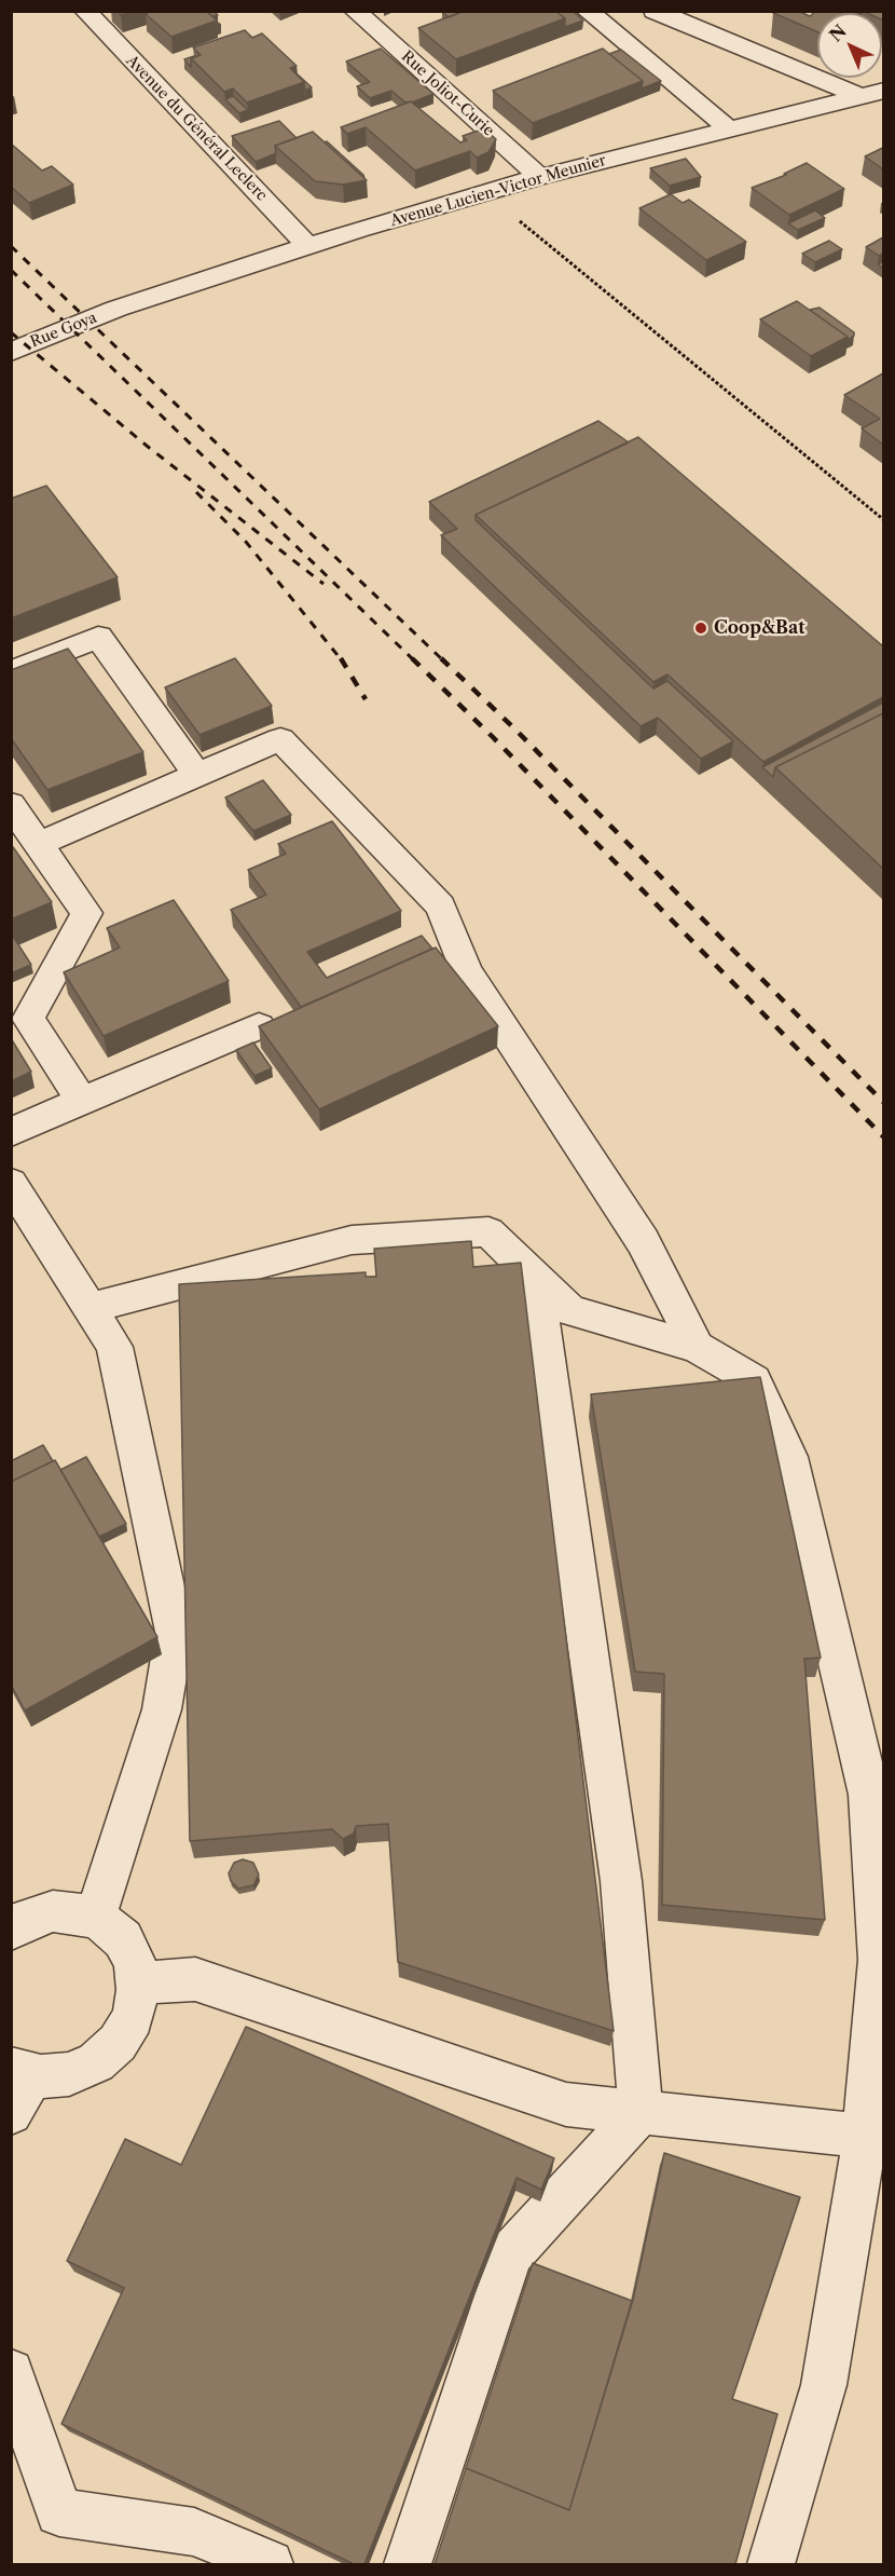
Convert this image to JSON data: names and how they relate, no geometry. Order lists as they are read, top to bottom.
{
  "streets": {
    "street": [
      "Rue Joliot-Curie",
      "Avenue du Général Leclerc",
      "Avenue Lucien-Victor Meunier",
      "Rue Goya"
    ]
  },
  "crossings": [
    ["Rue Joliot-Curie", "Avenue Lucien-Victor Meunier"],
    ["Avenue du Général Leclerc", "Avenue Lucien-Victor Meunier"],
    ["Avenue Lucien-Victor Meunier", "Rue Goya"]
  ],
  "places": ["Coop&Bat"],
  "north": "top left"
}
